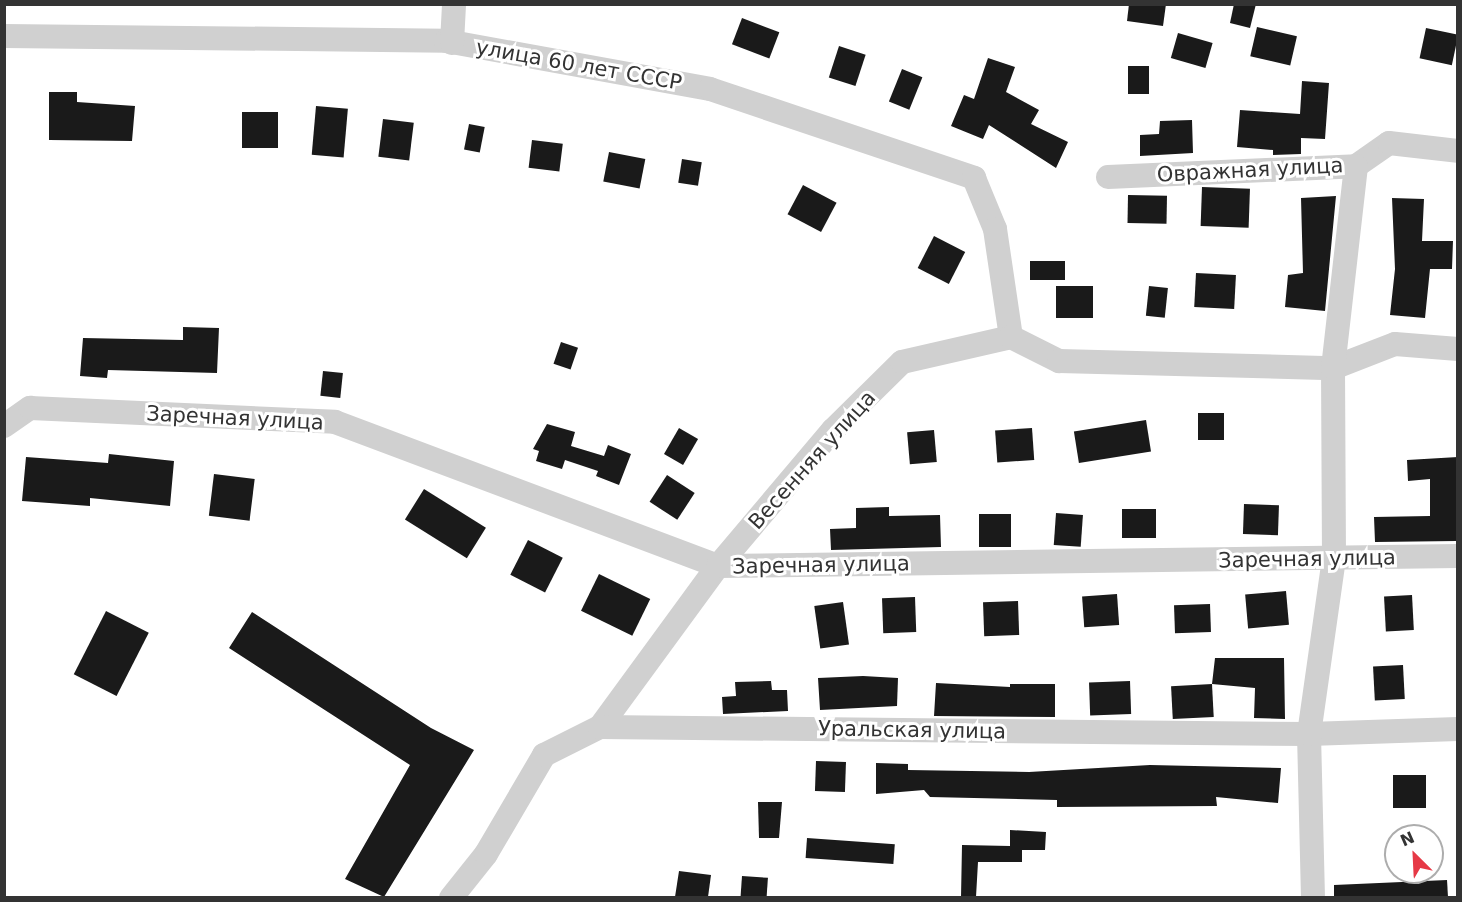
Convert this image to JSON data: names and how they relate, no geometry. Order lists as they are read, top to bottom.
{
  "streets": {
    "street": [
      "улица 60 лет СССР",
      "Овражная улица",
      "Заречная улица",
      "Весенняя улица",
      "Уральская улица"
    ]
  },
  "crossings": [
    ["улица 60 лет СССР", "Весенняя улица"],
    ["Заречная улица", "Весенняя улица"],
    ["Весенняя улица", "Уральская улица"]
  ],
  "north": "top left"
}
